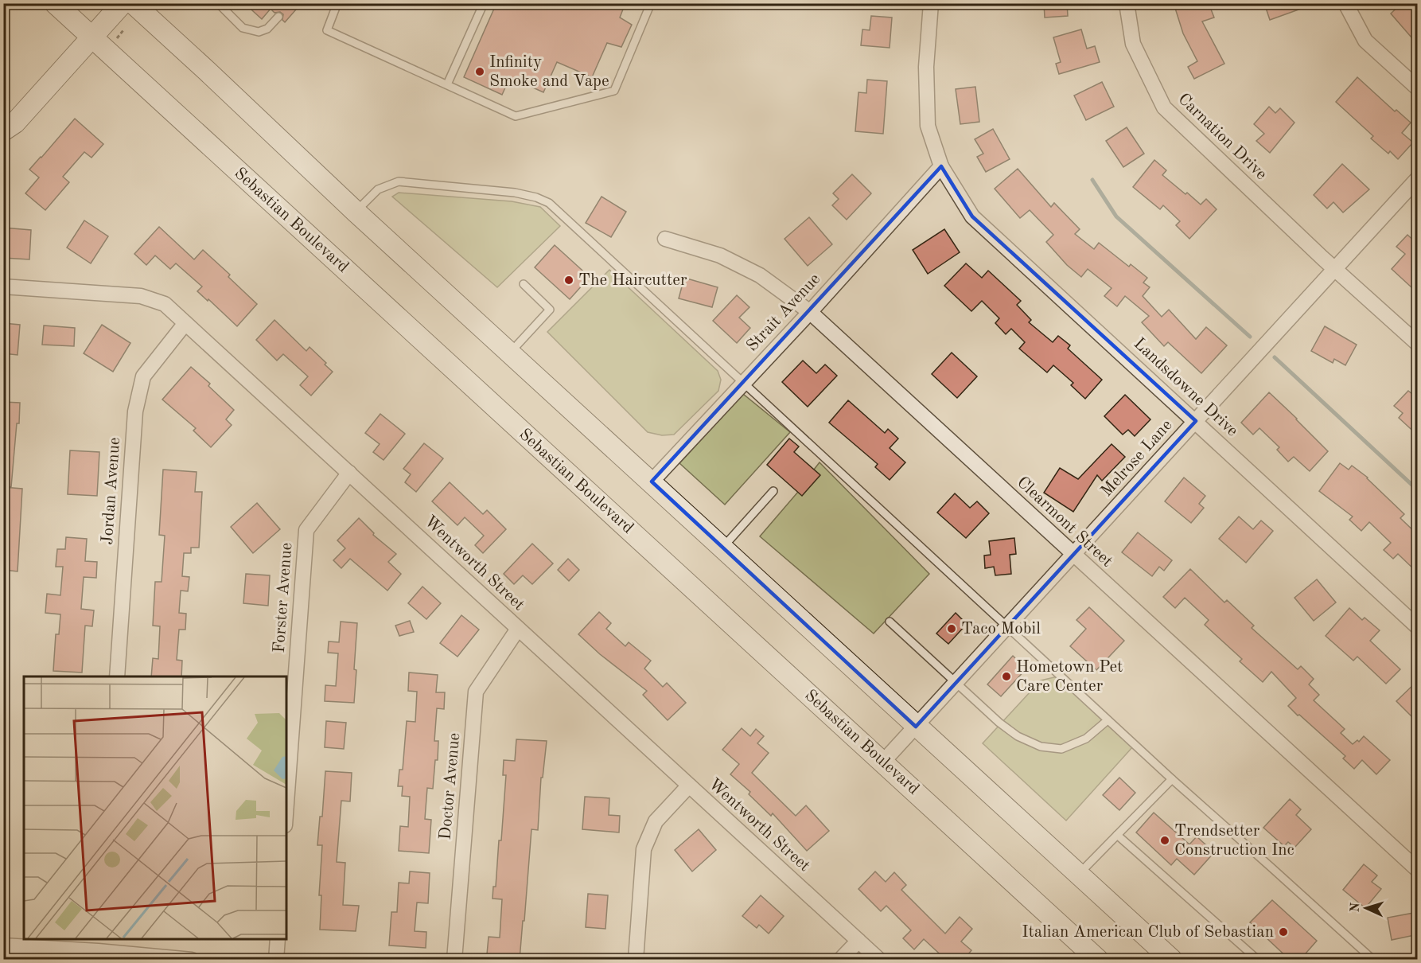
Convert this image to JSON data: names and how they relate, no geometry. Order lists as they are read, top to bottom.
{
  "streets": {
    "main road": ["Sebastian Boulevard"],
    "street": [
      "Carnation Drive",
      "Strait Avenue",
      "Landsdowne Drive",
      "Melrose Lane",
      "Jordan Avenue",
      "Clearmont Street",
      "Wentworth Street",
      "Forster Avenue",
      "Doctor Avenue"
    ]
  },
  "crossings": [
    ["Carnation Drive", "Melrose Lane"],
    ["Sebastian Boulevard", "Melrose Lane"],
    ["Strait Avenue", "Landsdowne Drive"],
    ["Strait Avenue", "Clearmont Street"],
    ["Landsdowne Drive", "Melrose Lane"],
    ["Melrose Lane", "Clearmont Street"],
    ["Jordan Avenue", "Wentworth Street"],
    ["Wentworth Street", "Forster Avenue"],
    ["Wentworth Street", "Doctor Avenue"]
  ],
  "places": [
    "Infinity Smoke and Vape",
    "The Haircutter",
    "Taco Mobil",
    "Hometown Pet Care Center",
    "Trendsetter Construction Inc",
    "Italian American Club of Sebastian"
  ],
  "north": "left"
}
